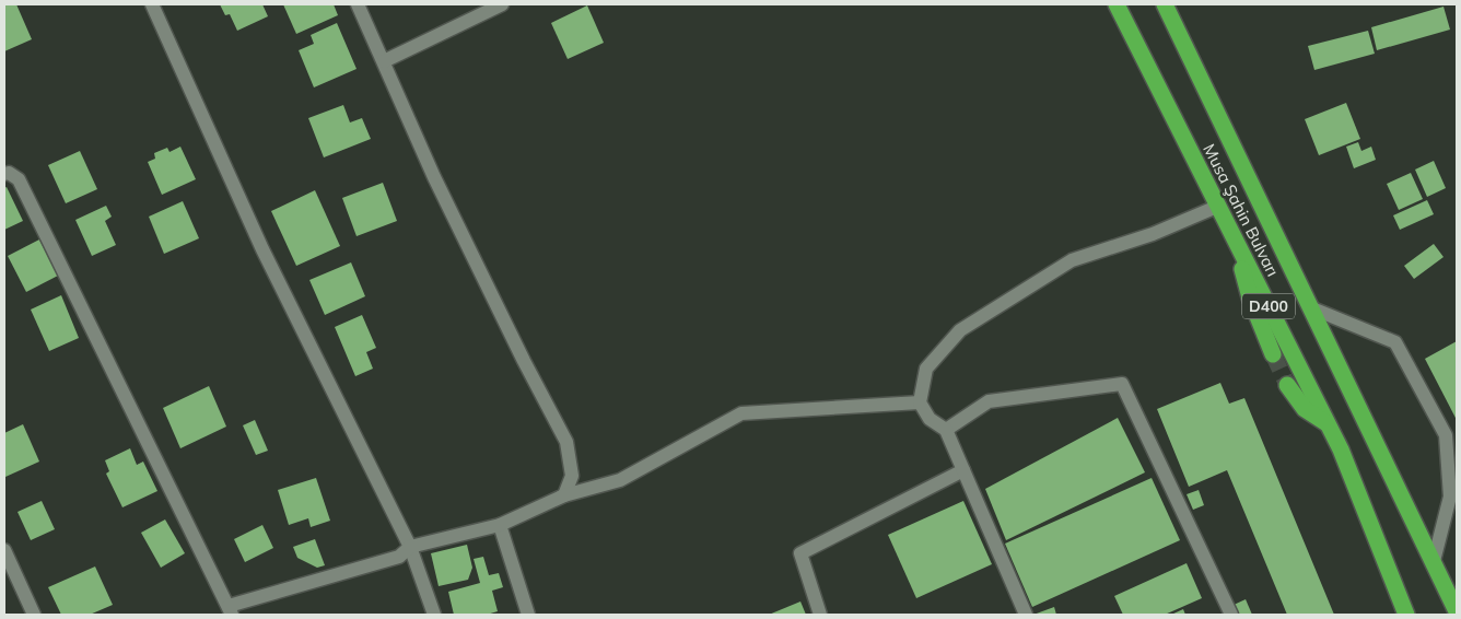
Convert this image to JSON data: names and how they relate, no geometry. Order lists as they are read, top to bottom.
{
  "streets": {
    "highway": ["Musa Şahin Bulvarı", "D400"]
  }
}
